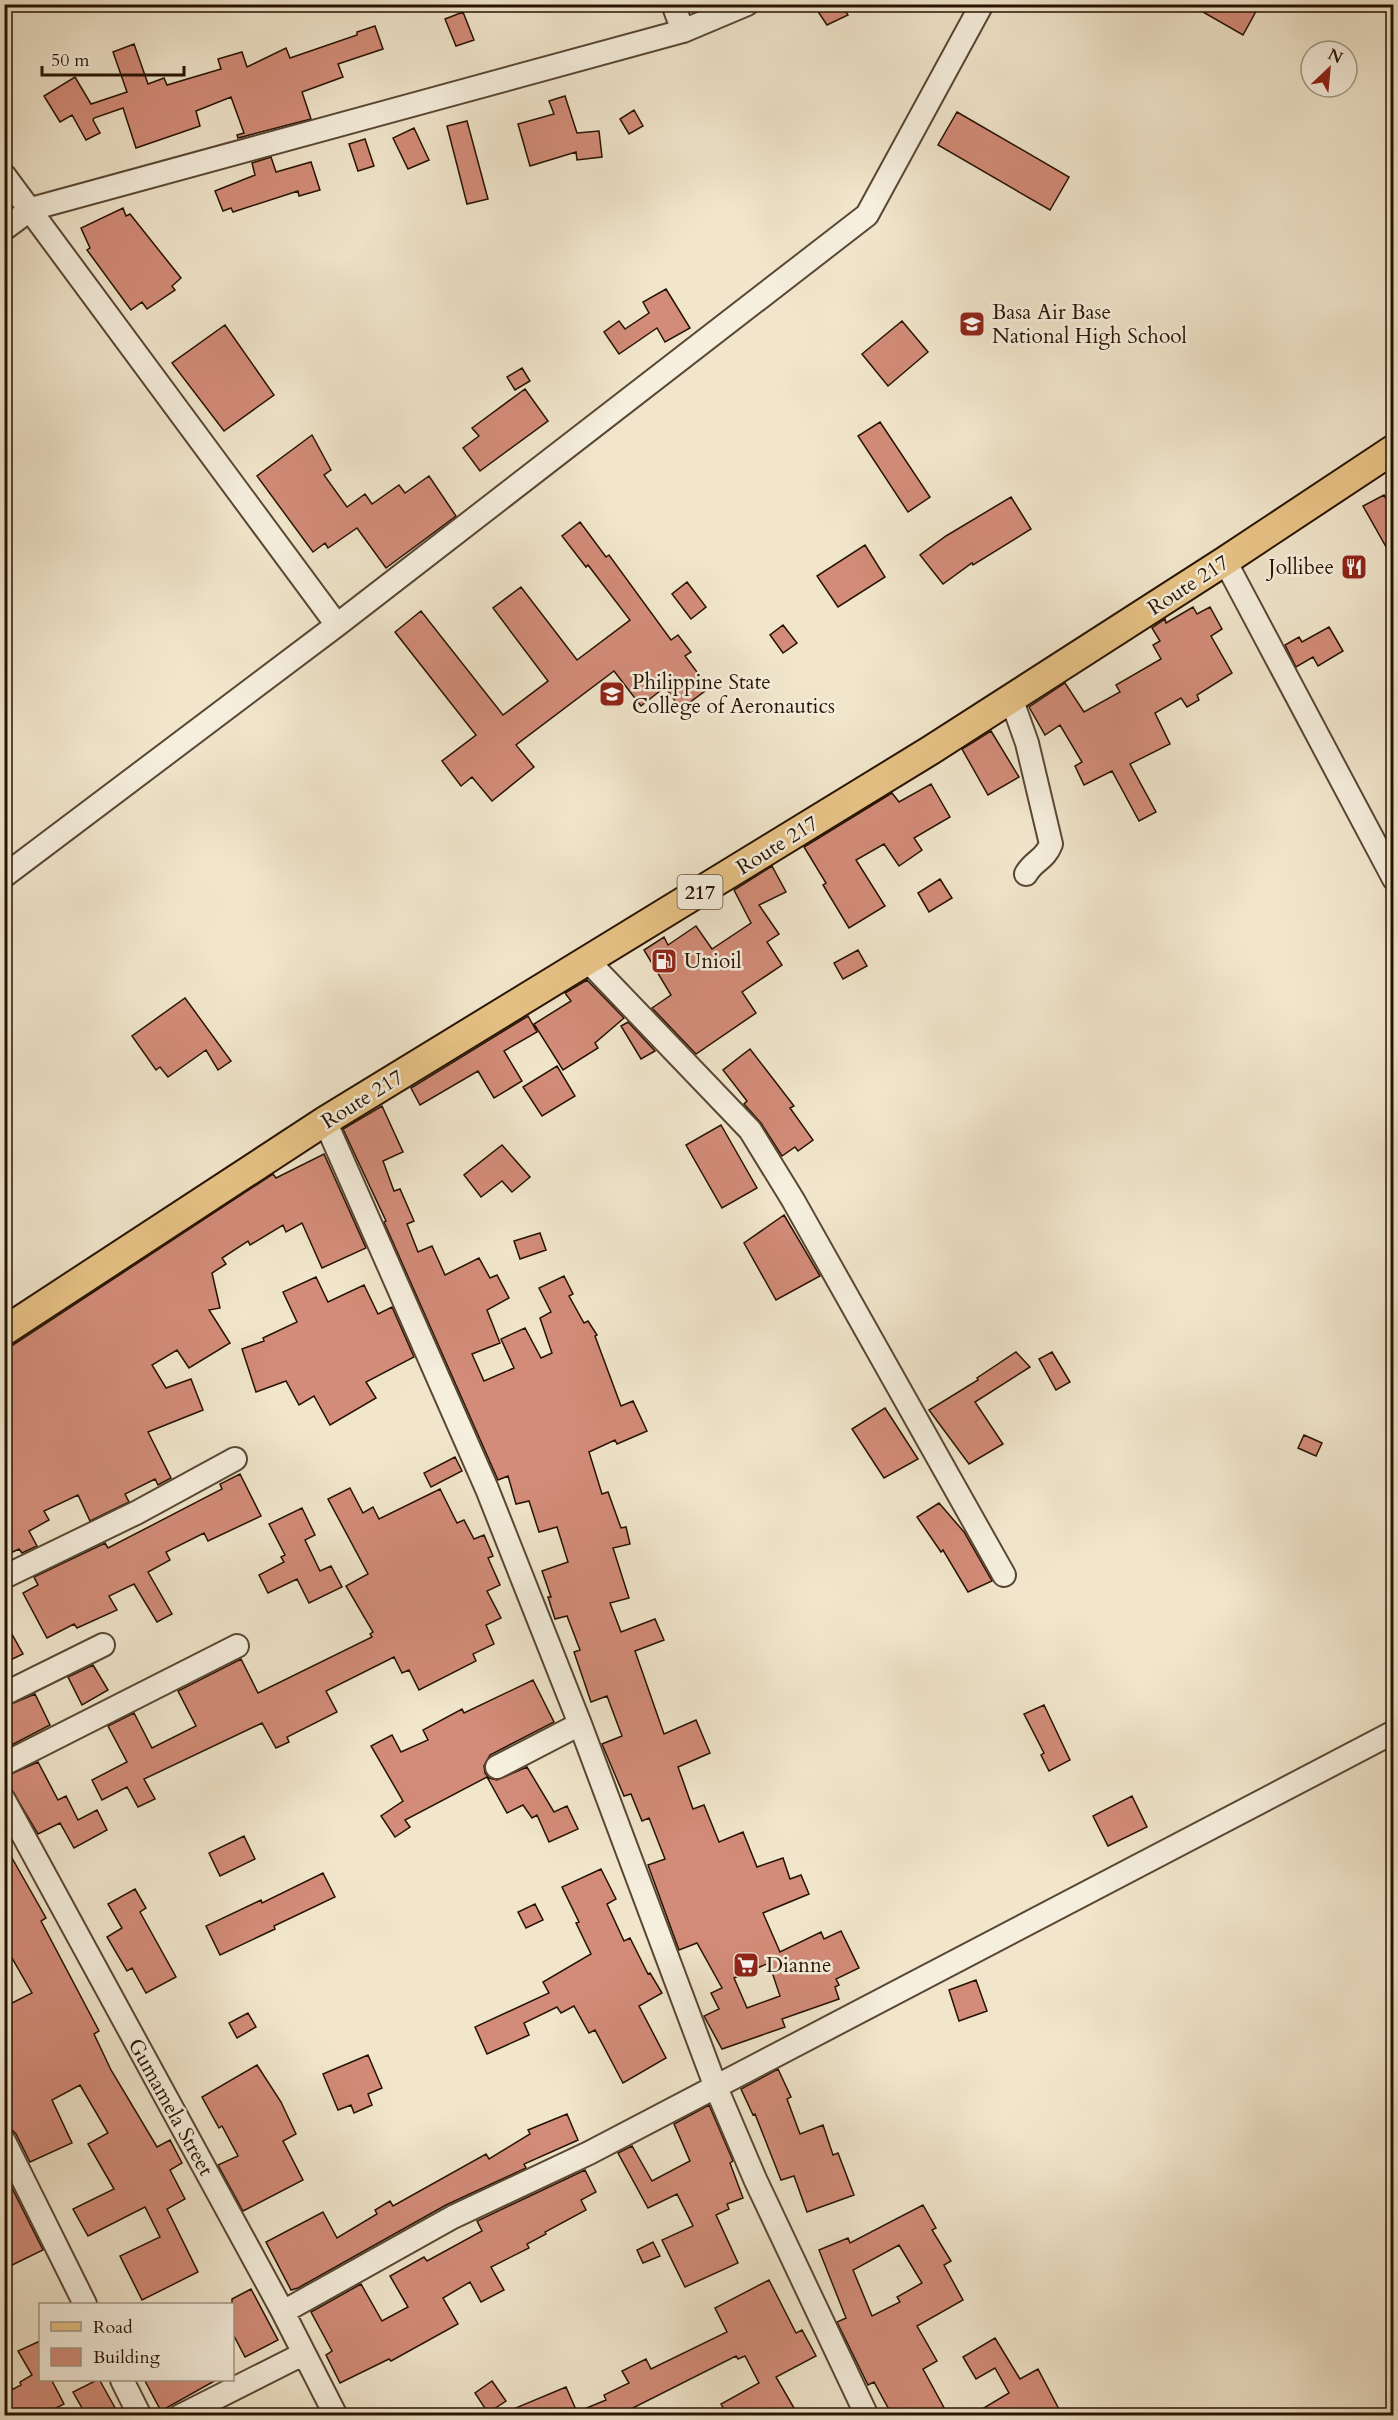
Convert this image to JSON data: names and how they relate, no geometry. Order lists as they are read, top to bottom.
{
  "streets": {
    "main road": ["Route 217", "217"],
    "street": ["Gumamela Street"]
  },
  "places": {
    "school or university": ["Basa Air Base National High School", "Philippine State College of Aeronautics"],
    "restaurant": ["Jollibee"],
    "fuel station": ["Unioil"],
    "supermarket": ["Dianne"]
  },
  "legend": ["Road", "Building"],
  "scale_bar": "50 m",
  "north": "top right"
}
